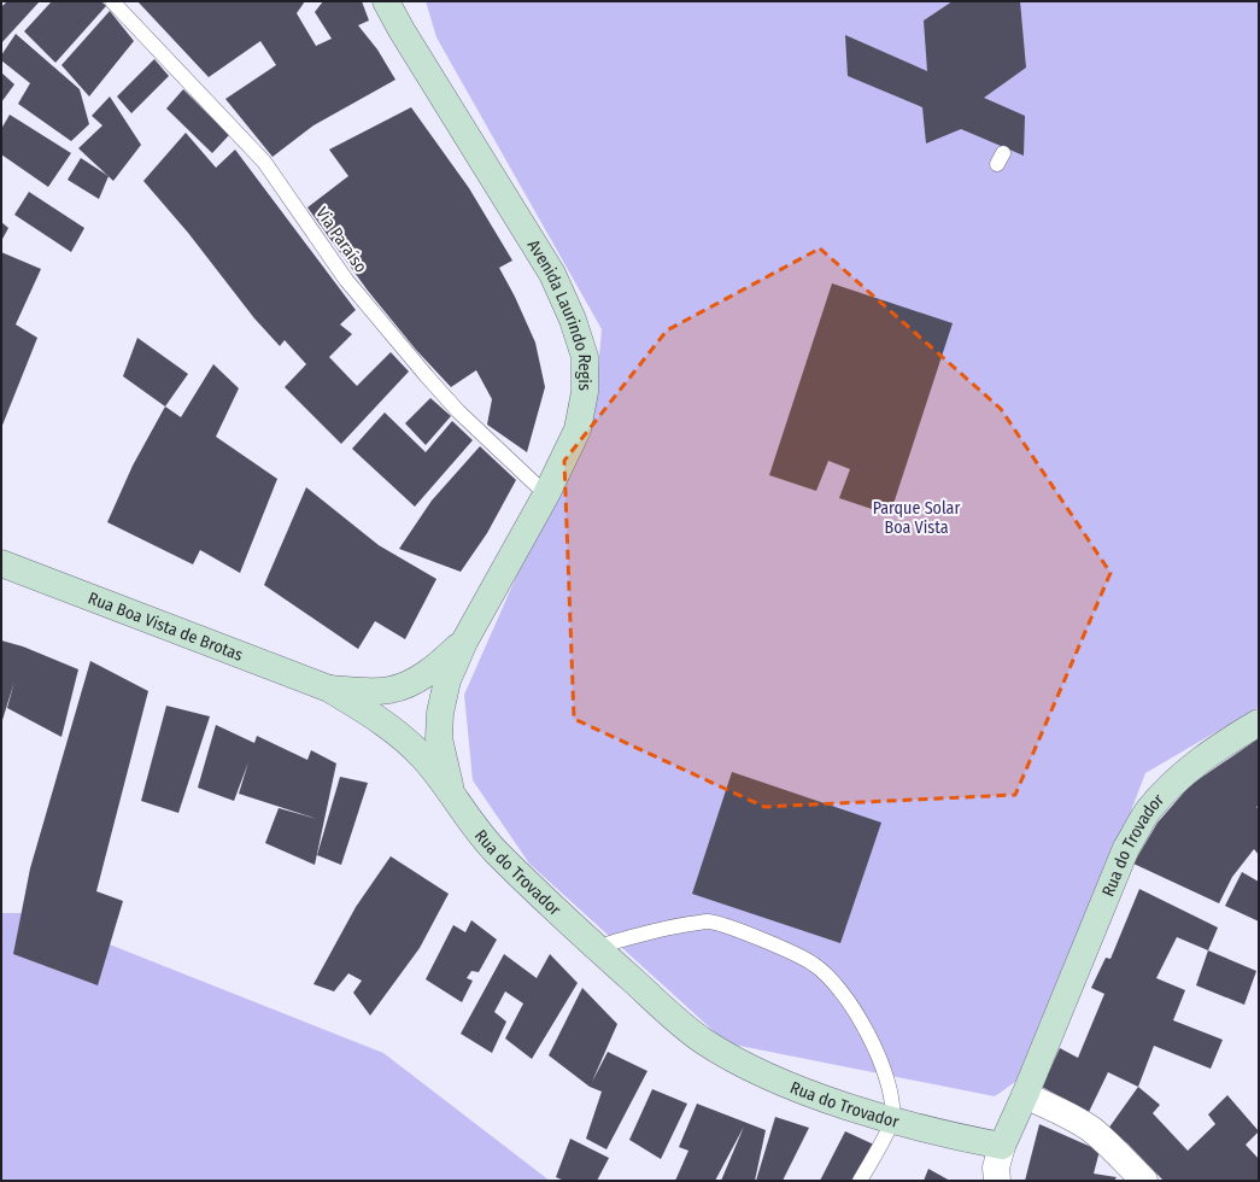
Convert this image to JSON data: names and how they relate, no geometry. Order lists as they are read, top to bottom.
{
  "streets": {
    "street": ["Avenida Laurindo Regis", "Rua Boa Vista de Brotas", "Rua do Trovador"],
    "lane": ["Via Paraíso"]
  },
  "crossings": [
    ["Via Paraíso", "Avenida Laurindo Regis"],
    ["Avenida Laurindo Regis", "Rua Boa Vista de Brotas"],
    ["Avenida Laurindo Regis", "Rua do Trovador"],
    ["Rua Boa Vista de Brotas", "Rua do Trovador"]
  ],
  "parks": ["Parque Solar Boa Vista"]
}
